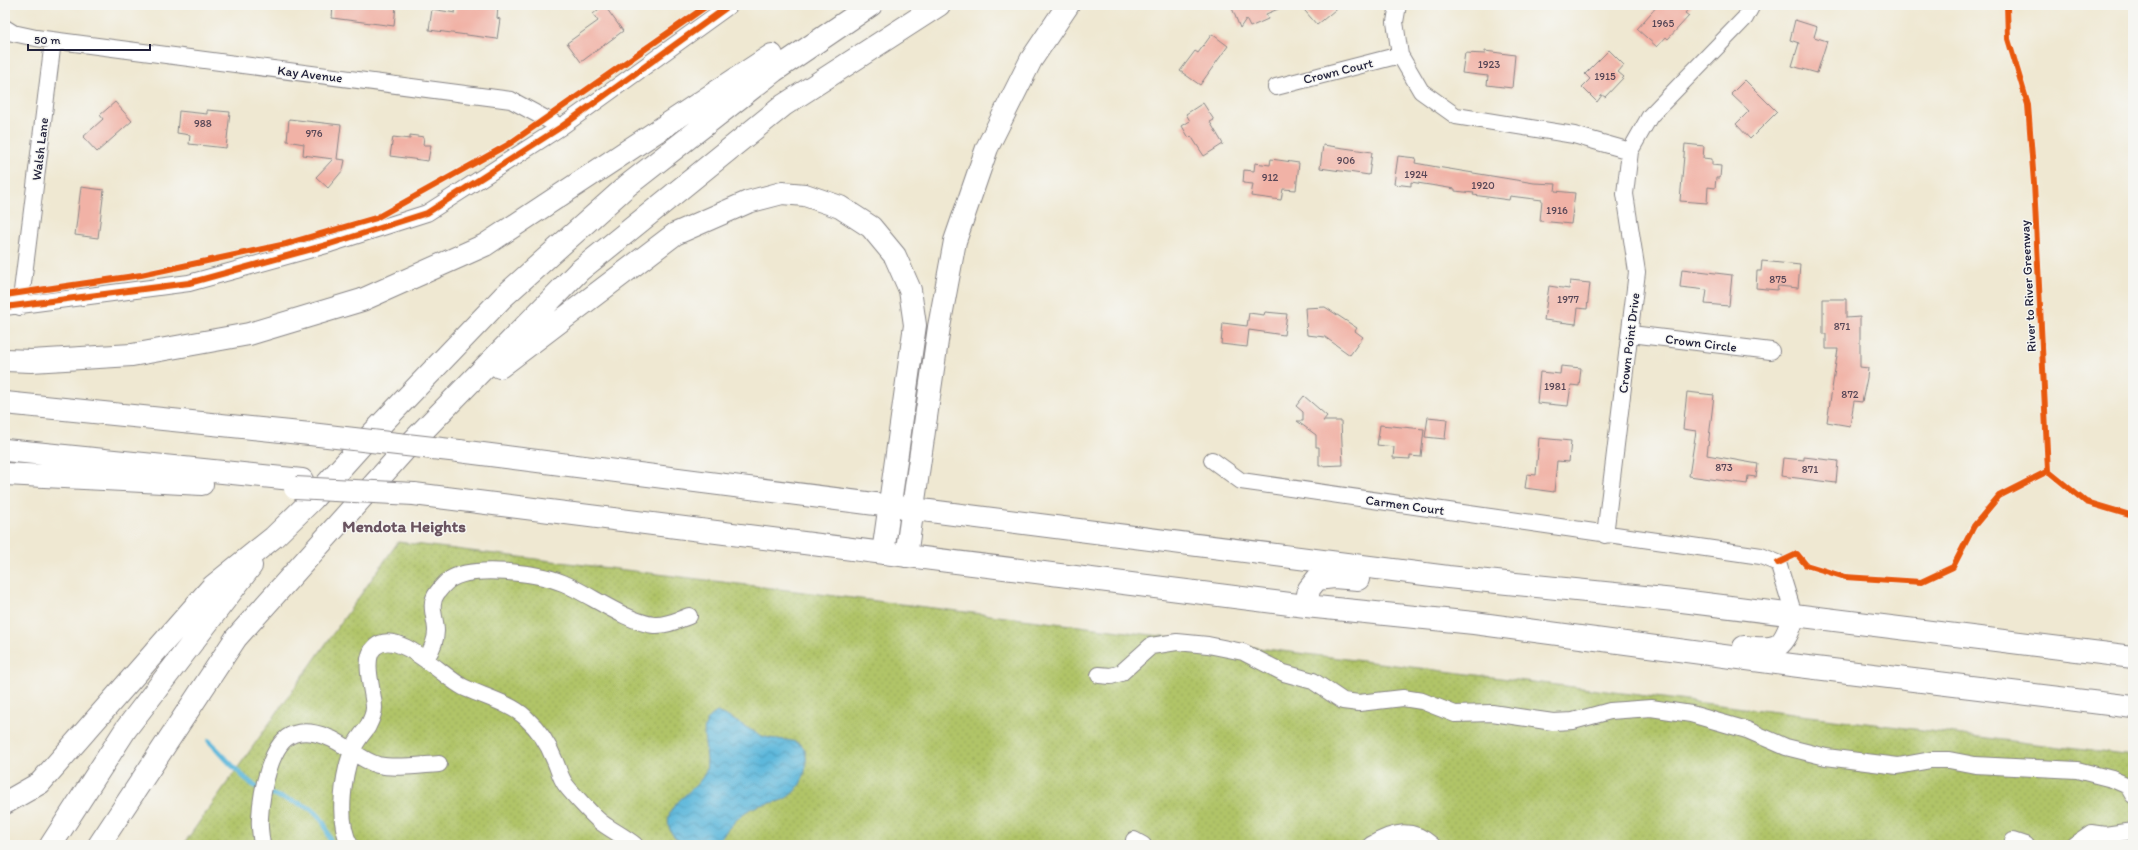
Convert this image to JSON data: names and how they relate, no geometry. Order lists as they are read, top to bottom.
{
  "streets": {
    "street": [
      "Crown Court",
      "Kay Avenue",
      "Walsh Lane",
      "Crown Point Drive",
      "Crown Circle",
      "Carmen Court"
    ],
    "cycle path": ["River to River Greenway"]
  },
  "crossings": [
    ["Kay Avenue", "Walsh Lane"],
    ["Crown Point Drive", "Crown Circle"],
    ["Crown Point Drive", "Carmen Court"]
  ],
  "districts": ["Mendota Heights"],
  "house_numbers": [
    "1965",
    "1923",
    "1915",
    "988",
    "976",
    "906",
    "1924",
    "912",
    "1920",
    "1916",
    "875",
    "1977",
    "871",
    "1981",
    "872",
    "873",
    "871"
  ],
  "scale_bar": "50 m"
}
